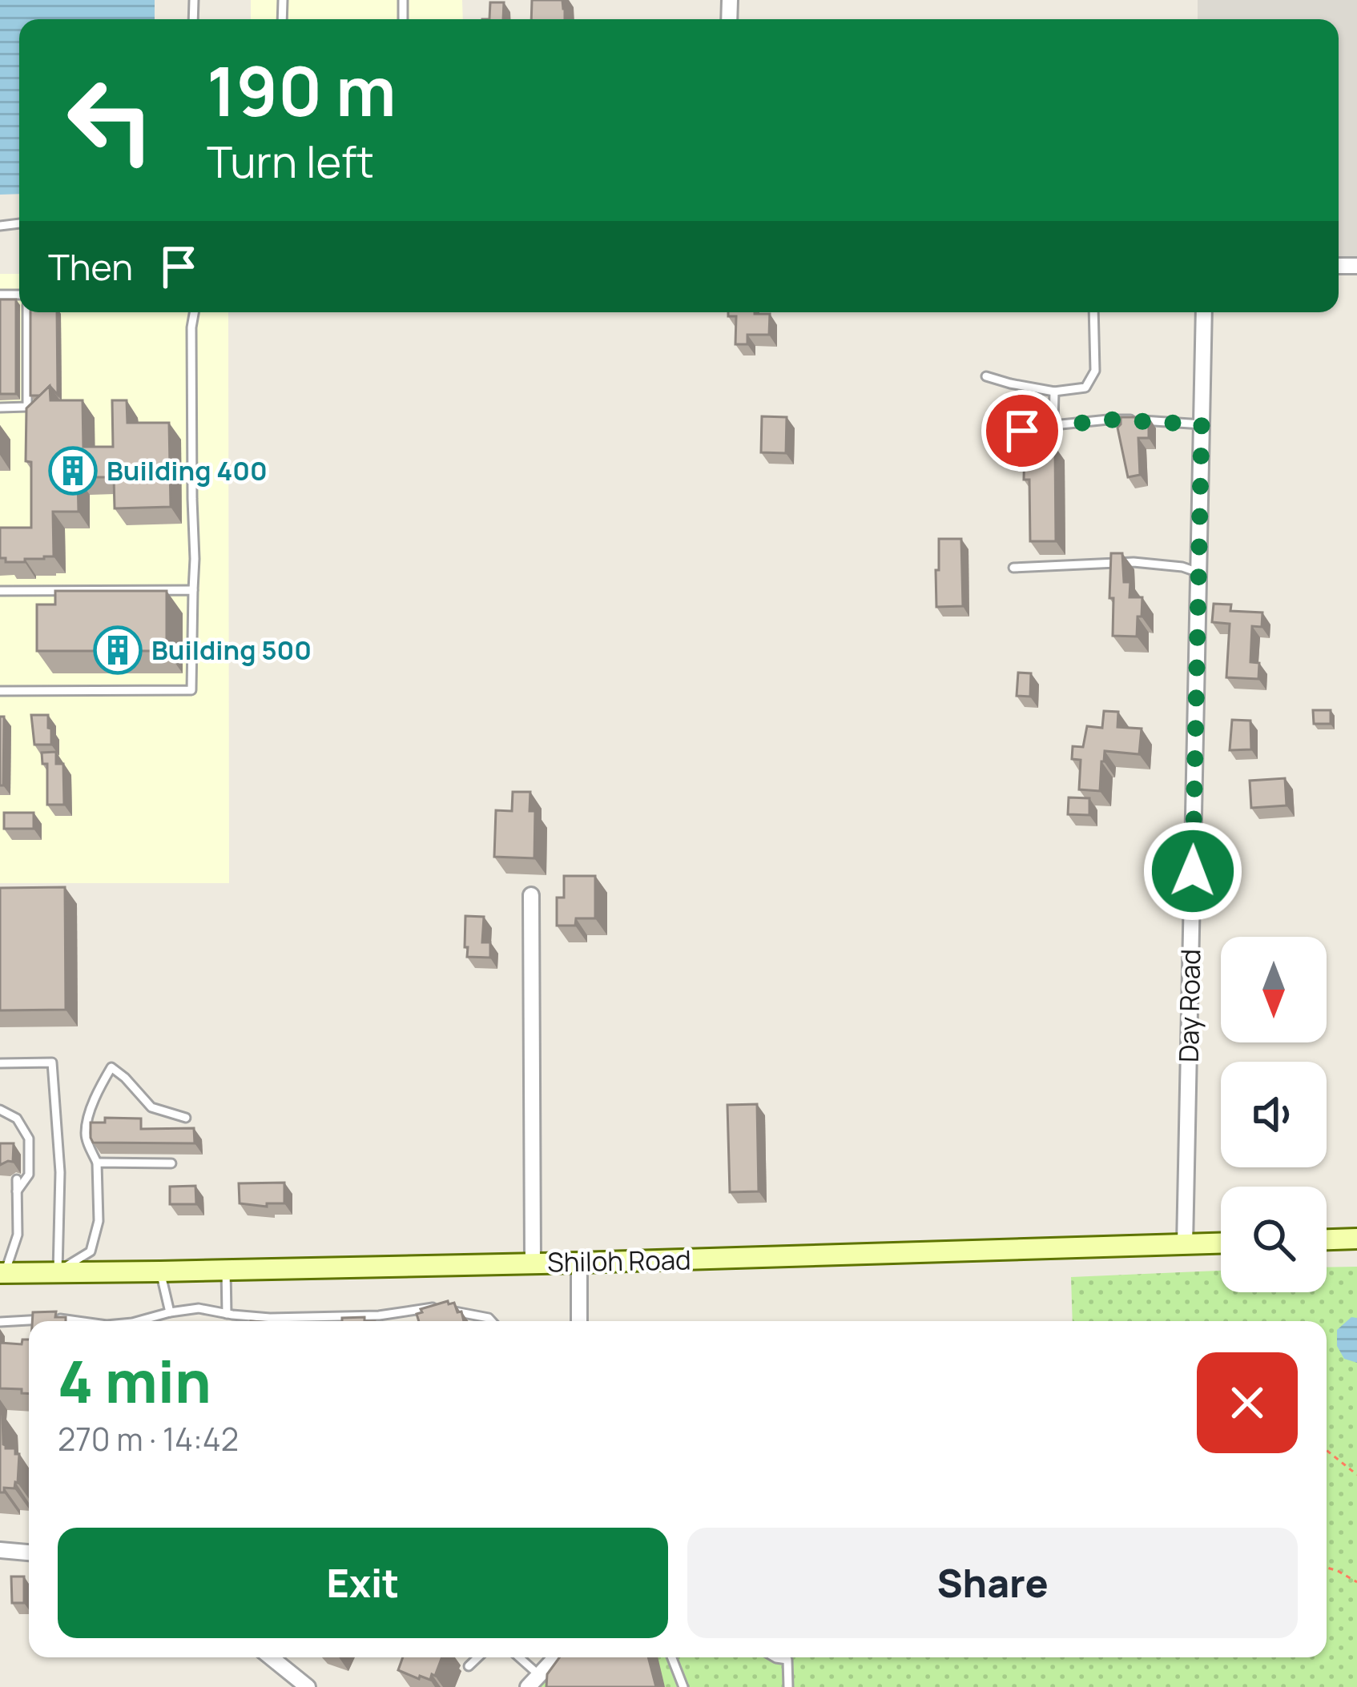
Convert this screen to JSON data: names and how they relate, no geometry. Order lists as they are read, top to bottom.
{
  "streets": {
    "main road": ["Shiloh Road"],
    "street": ["Day Road"]
  },
  "crossings": [
    ["Day Road", "Shiloh Road"]
  ],
  "places": {
    "building": ["Building 400", "Building 500"]
  },
  "north": "bottom",
  "page": {
    "turn": ["190 m", "Turn left"],
    "then": "Then",
    "heading": ["4 min", "270 m · 14:42"],
    "buttons": ["Exit", "Share"]
  }
}
